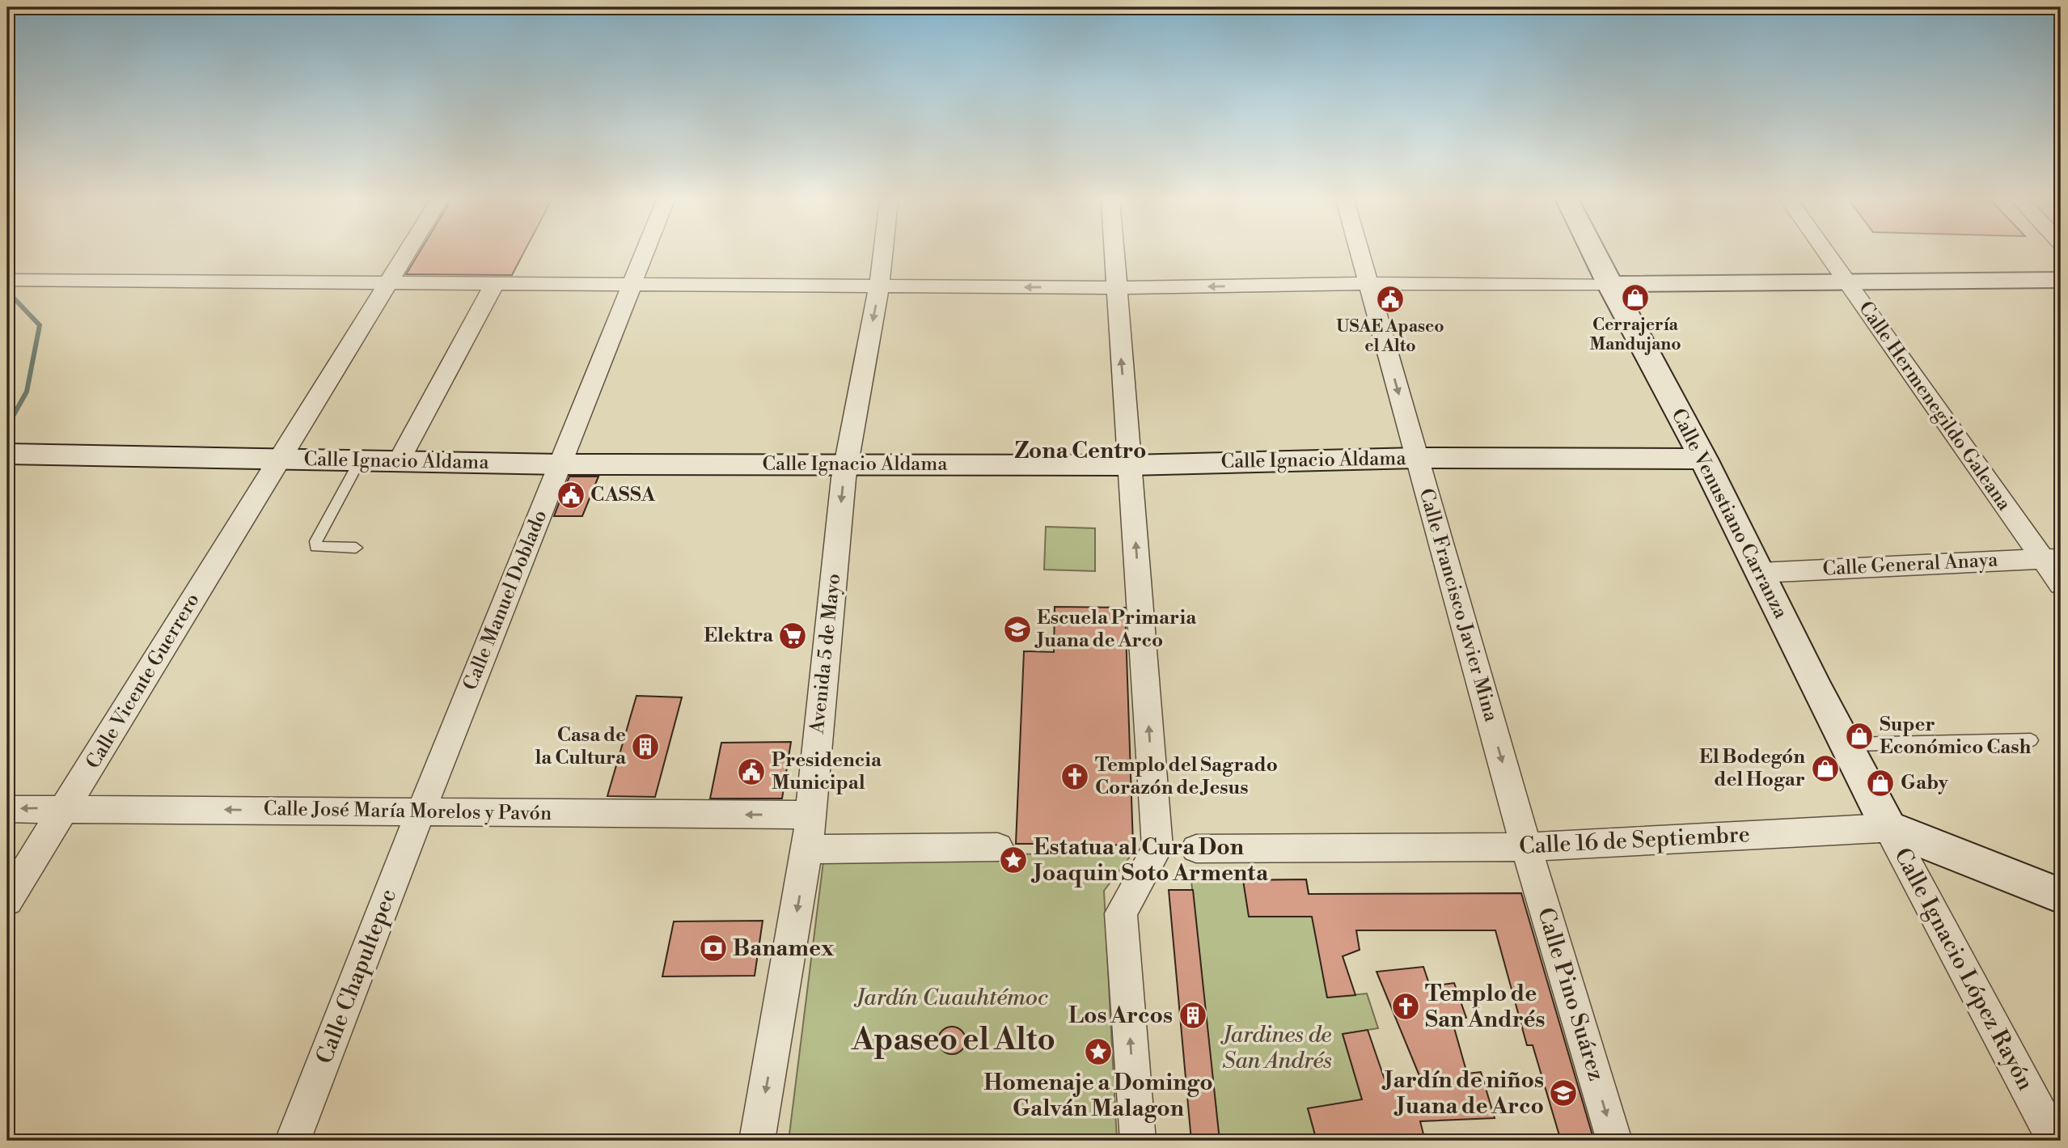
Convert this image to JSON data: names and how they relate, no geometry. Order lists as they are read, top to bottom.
{
  "streets": {
    "street": [
      "Calle Hermenegildo Galeana",
      "Calle Ignacio Aldama",
      "Calle Venustiano Carranza",
      "Calle General Anaya",
      "Calle Manuel Doblado",
      "Calle Francisco Javier Mina",
      "Avenida 5 de Mayo",
      "Calle Vicente Guerrero",
      "Calle José María Morelos y Pavón",
      "Calle 16 de Septiembre",
      "Calle Ignacio López Rayón",
      "Calle Chapultepec",
      "Calle Pino Suárez"
    ]
  },
  "crossings": [
    ["Calle Hermenegildo Galeana", "Calle General Anaya"],
    ["Calle Ignacio Aldama", "Calle Venustiano Carranza"],
    ["Calle Ignacio Aldama", "Calle Manuel Doblado"],
    ["Calle Ignacio Aldama", "Calle Francisco Javier Mina"],
    ["Calle Ignacio Aldama", "Avenida 5 de Mayo"],
    ["Calle Ignacio Aldama", "Calle Vicente Guerrero"],
    ["Calle Venustiano Carranza", "Calle General Anaya"],
    ["Calle Venustiano Carranza", "Calle 16 de Septiembre"],
    ["Calle Venustiano Carranza", "Calle Ignacio López Rayón"],
    ["Calle Manuel Doblado", "Calle José María Morelos y Pavón"],
    ["Calle Manuel Doblado", "Calle Chapultepec"],
    ["Calle Francisco Javier Mina", "Calle 16 de Septiembre"],
    ["Calle Francisco Javier Mina", "Calle Pino Suárez"],
    ["Avenida 5 de Mayo", "Calle José María Morelos y Pavón"],
    ["Calle Vicente Guerrero", "Calle José María Morelos y Pavón"],
    ["Calle José María Morelos y Pavón", "Calle Chapultepec"],
    ["Calle 16 de Septiembre", "Calle Ignacio López Rayón"],
    ["Calle 16 de Septiembre", "Calle Pino Suárez"]
  ],
  "one_way": [
    "Calle Francisco Javier Mina",
    "Avenida 5 de Mayo",
    "Calle José María Morelos y Pavón",
    "Calle Pino Suárez"
  ],
  "districts": ["Zona Centro", "Apaseo el Alto"],
  "parks": ["Jardín Cuauhtémoc", "Jardines de San Andrés"],
  "places": {
    "shop": [
      "Cerrajería Mandujano",
      "Super Económico Cash",
      "El Bodegón del Hogar",
      "Gaby"
    ],
    "public building": ["USAE Apaseo el Alto", "CASSA", "Presidencia Municipal"],
    "school or university": ["Escuela Primaria Juana de Arco", "Jardín de niños Juana de Arco"],
    "supermarket": ["Elektra"],
    "building": ["Casa de la Cultura", "Los Arcos"],
    "church": ["Templo del Sagrado Corazón de Jesus", "Templo de San Andrés"],
    "place": ["Estatua al Cura Don Joaquin Soto Armenta", "Homenaje a Domingo Galván Malagon"],
    "bank": ["Banamex"]
  }
}
